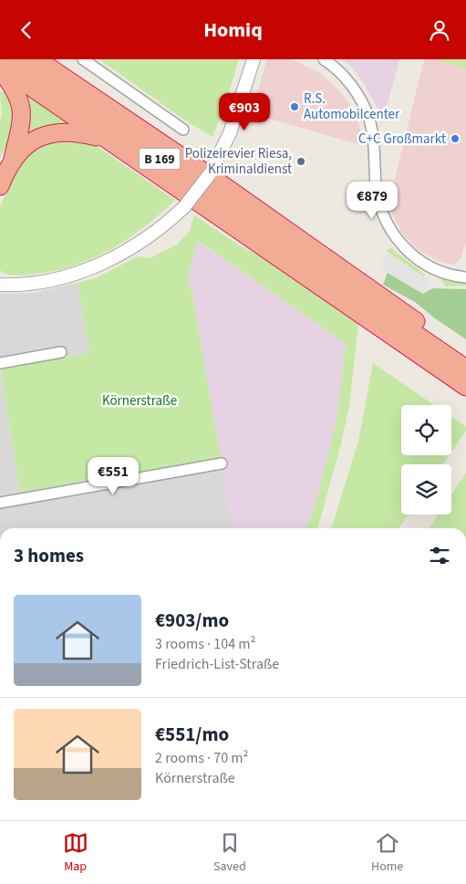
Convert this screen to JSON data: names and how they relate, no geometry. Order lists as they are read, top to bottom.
{
  "streets": {
    "highway": ["B 169"]
  },
  "parks": ["Körnerstraße"],
  "places": ["R.S. Automobilcenter", "C+C Großmarkt", "Polizeirevier Riesa, Kriminaldienst"],
  "page": {
    "header": "Homiq",
    "price": ["€903", "€879", "€551"],
    "heading": "3 homes",
    "list": [
      {
        "name": "€903/mo",
        "note": "3 rooms · 104 m² · Friedrich-List-Straße"
      },
      {
        "name": "€551/mo",
        "note": "2 rooms · 70 m² · Körnerstraße"
      }
    ],
    "tabs": ["Map", "Saved", "Home"]
  }
}
